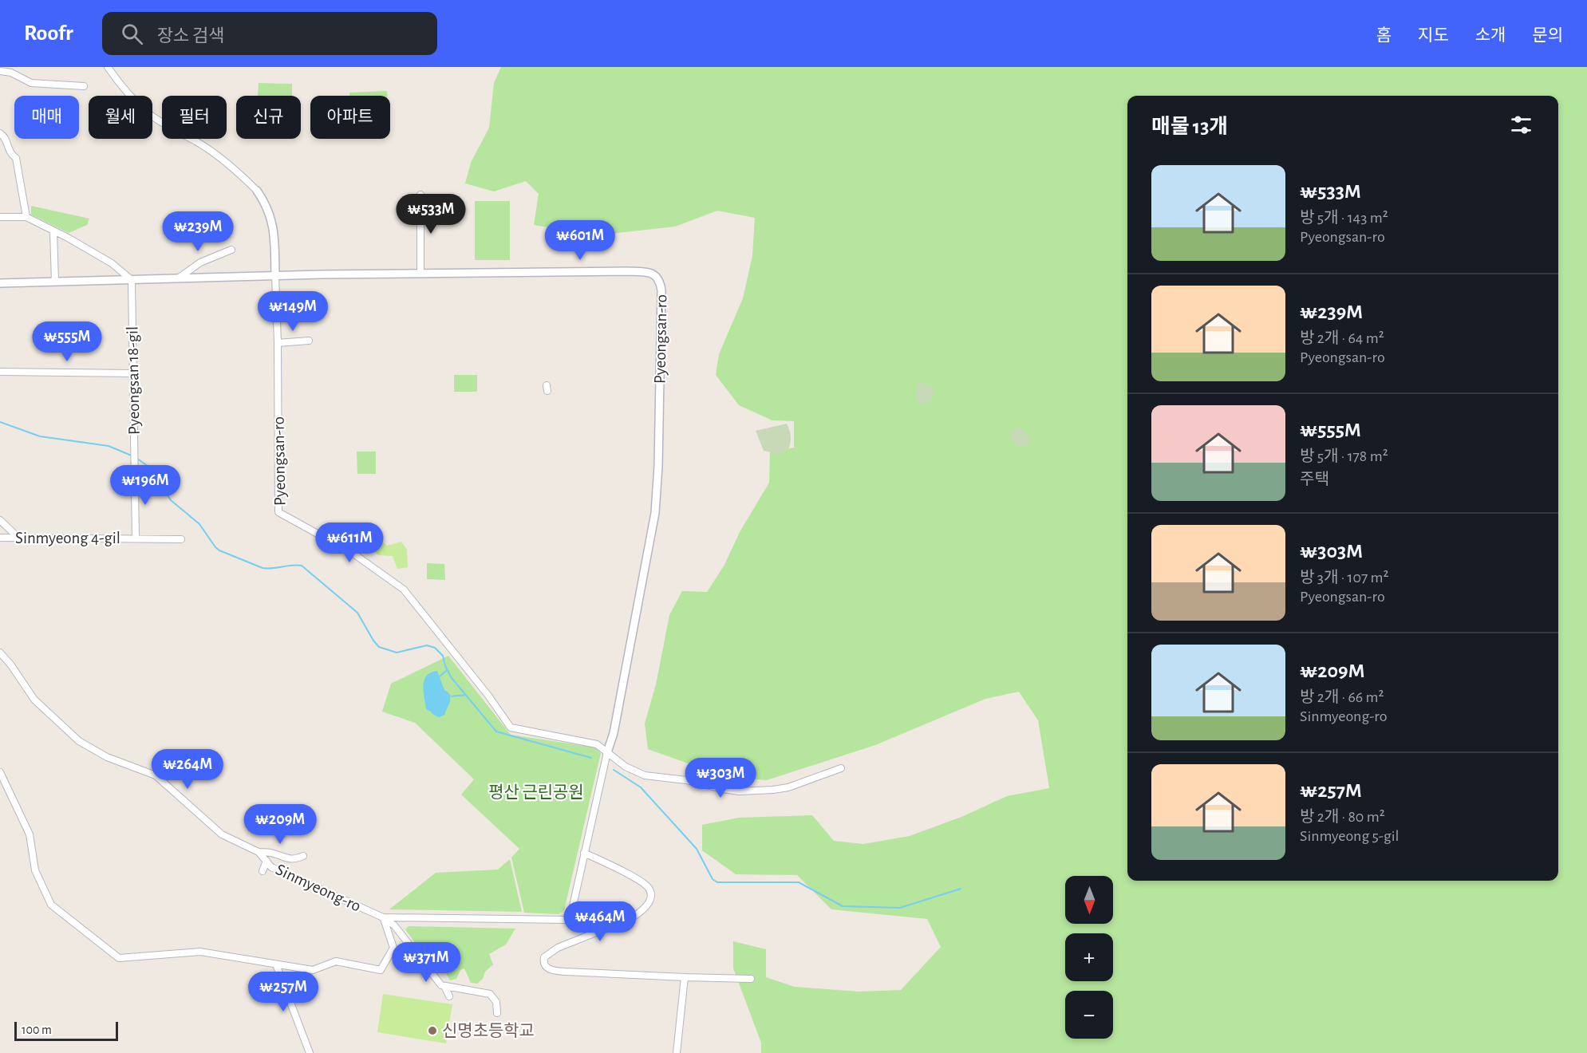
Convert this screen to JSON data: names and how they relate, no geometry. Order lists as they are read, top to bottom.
{
  "streets": {
    "street": [
      "Pyeongsan-ro",
      "Pyeongsan 18-gil",
      "Sinmyeong 4-gil",
      "Sinmyeong-ro"
    ]
  },
  "crossings": [
    ["Pyeongsan-ro", "Pyeongsan 18-gil"],
    ["Pyeongsan 18-gil", "Sinmyeong 4-gil"]
  ],
  "parks": ["평산 근린공원"],
  "places": ["신명초등학교"],
  "scale_bar": "100 m",
  "north": "bottom",
  "page": {
    "header": "Roofr",
    "search": "장소 검색",
    "nav": [
      "홈",
      "지도",
      "소개",
      "문의"
    ],
    "chip": [
      "매매",
      "월세",
      "필터",
      "신규",
      "아파트"
    ],
    "heading": "매물 13개",
    "list": [
      {
        "name": "₩533M",
        "note": "방 5개 · 143 m² · Pyeongsan-ro"
      },
      {
        "name": "₩239M",
        "note": "방 2개 · 64 m² · Pyeongsan-ro"
      },
      {
        "name": "₩555M",
        "note": "방 5개 · 178 m² · 주택"
      },
      {
        "name": "₩303M",
        "note": "방 3개 · 107 m² · Pyeongsan-ro"
      },
      {
        "name": "₩209M",
        "note": "방 2개 · 66 m² · Sinmyeong-ro"
      },
      {
        "name": "₩257M",
        "note": "방 2개 · 80 m² · Sinmyeong 5-gil"
      }
    ],
    "price": [
      "₩533M",
      "₩239M",
      "₩601M",
      "₩149M",
      "₩555M",
      "₩196M",
      "₩611M",
      "₩264M",
      "₩303M",
      "₩209M",
      "₩464M",
      "₩371M",
      "₩257M"
    ],
    "map_buttons": ["+", "−"],
    "scale": "100 m"
  }
}
